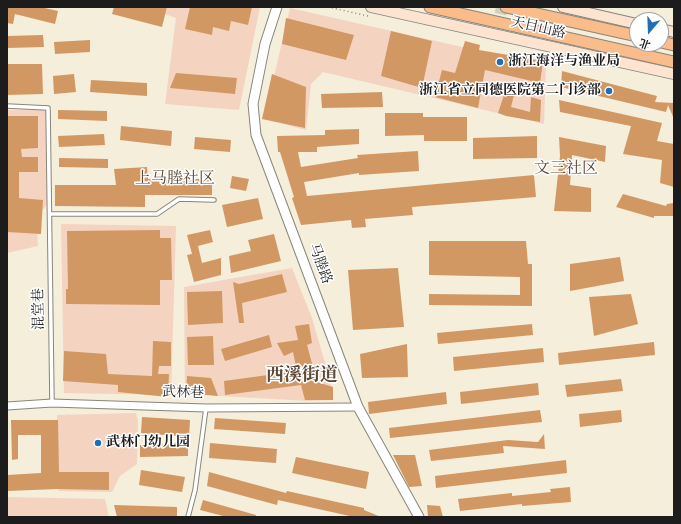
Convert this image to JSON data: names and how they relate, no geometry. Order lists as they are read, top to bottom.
{
  "streets": {
    "main road": ["天目山路"],
    "street": ["马塍路", "武林巷"],
    "lane": ["混堂巷"]
  },
  "crossings": [
    ["马塍路", "武林巷"],
    ["混堂巷", "武林巷"]
  ],
  "districts": ["文三社区", "上马塍社区", "西溪街道"],
  "places": ["浙江海洋与渔业局", "浙江省立同德医院第二门诊部", "武林门幼儿园"],
  "north": "bottom"
}
